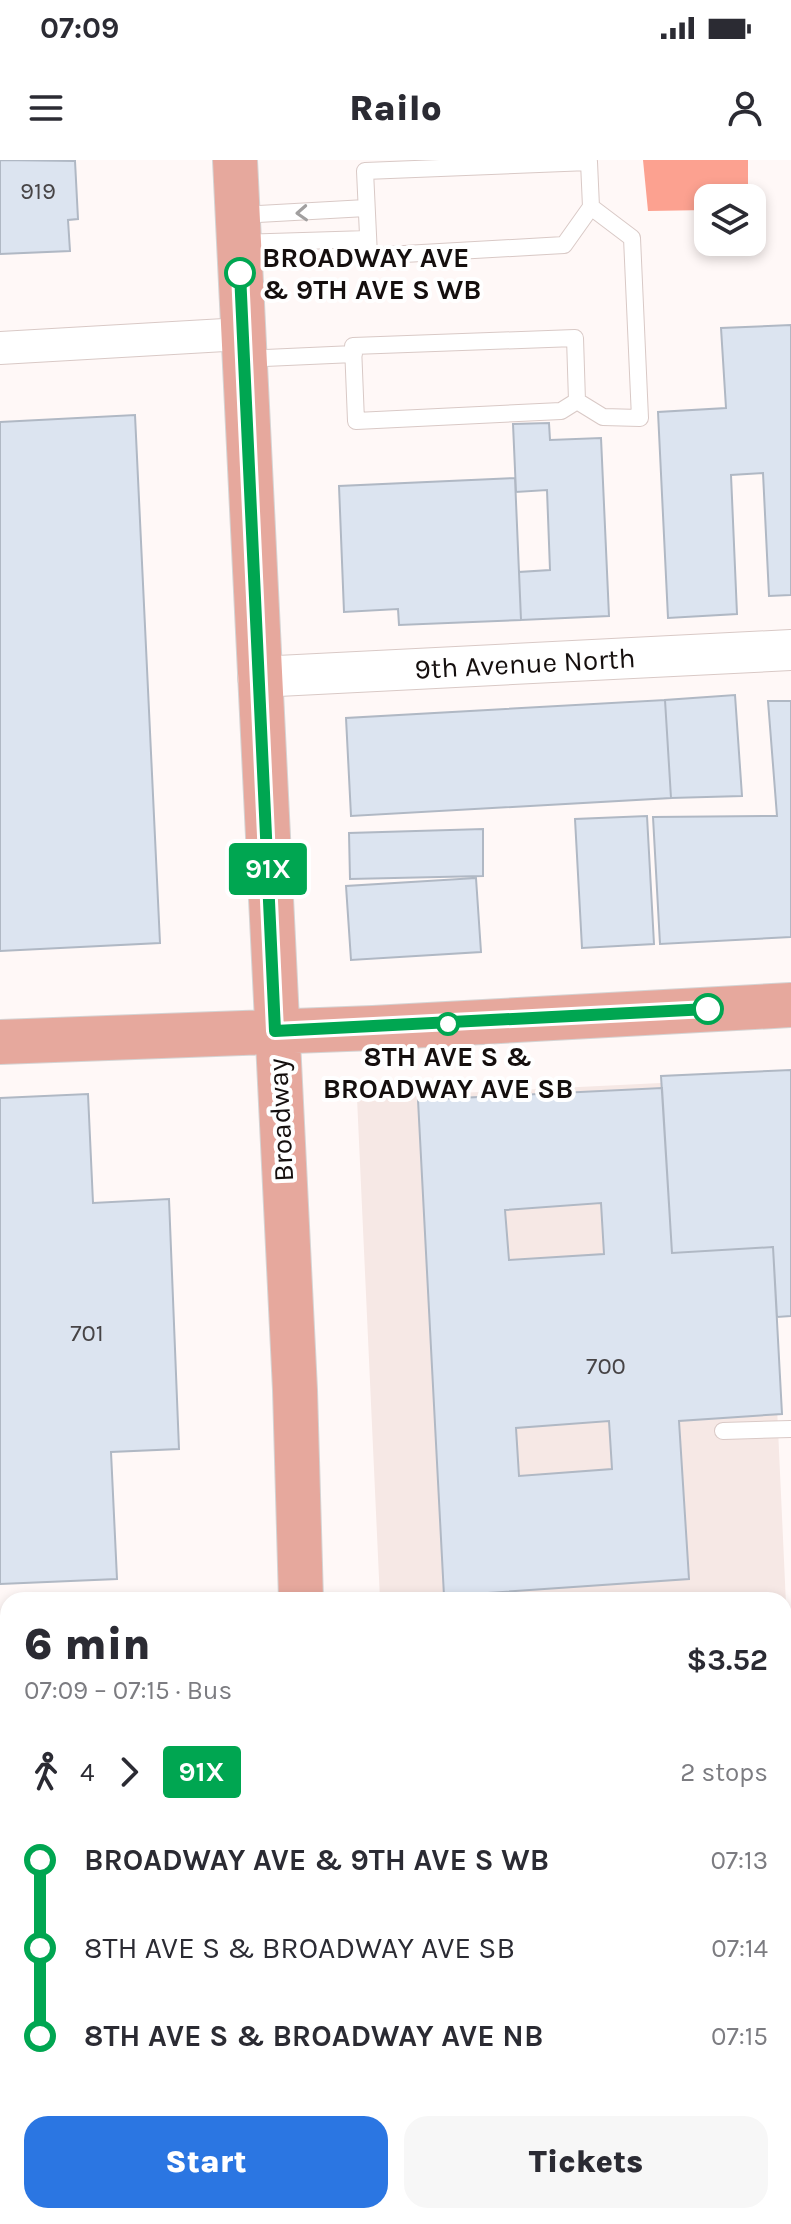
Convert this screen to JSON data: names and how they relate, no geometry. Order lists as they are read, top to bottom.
{
  "streets": {
    "main road": ["Broadway"],
    "street": ["9th Avenue North"]
  },
  "crossings": [
    ["9th Avenue North", "Broadway"]
  ],
  "places": ["BROADWAY AVE & 9TH AVE S WB", "8TH AVE S & BROADWAY AVE SB"],
  "lines": ["bus line 91X"],
  "house_numbers": ["919", "701", "700"],
  "page": {
    "status": "07:09",
    "header": "Railo",
    "on_map": "91X",
    "heading": ["6 min", "07:09 – 07:15 · Bus", "$3.52"],
    "legs": ["4", "91X", "2 stops"],
    "list": [
      {
        "name": "BROADWAY AVE & 9TH AVE S WB",
        "value": "07:13"
      },
      {
        "name": "8TH AVE S & BROADWAY AVE SB",
        "value": "07:14"
      },
      {
        "name": "8TH AVE S & BROADWAY AVE NB",
        "value": "07:15"
      }
    ],
    "buttons": ["Start", "Tickets"]
  }
}
